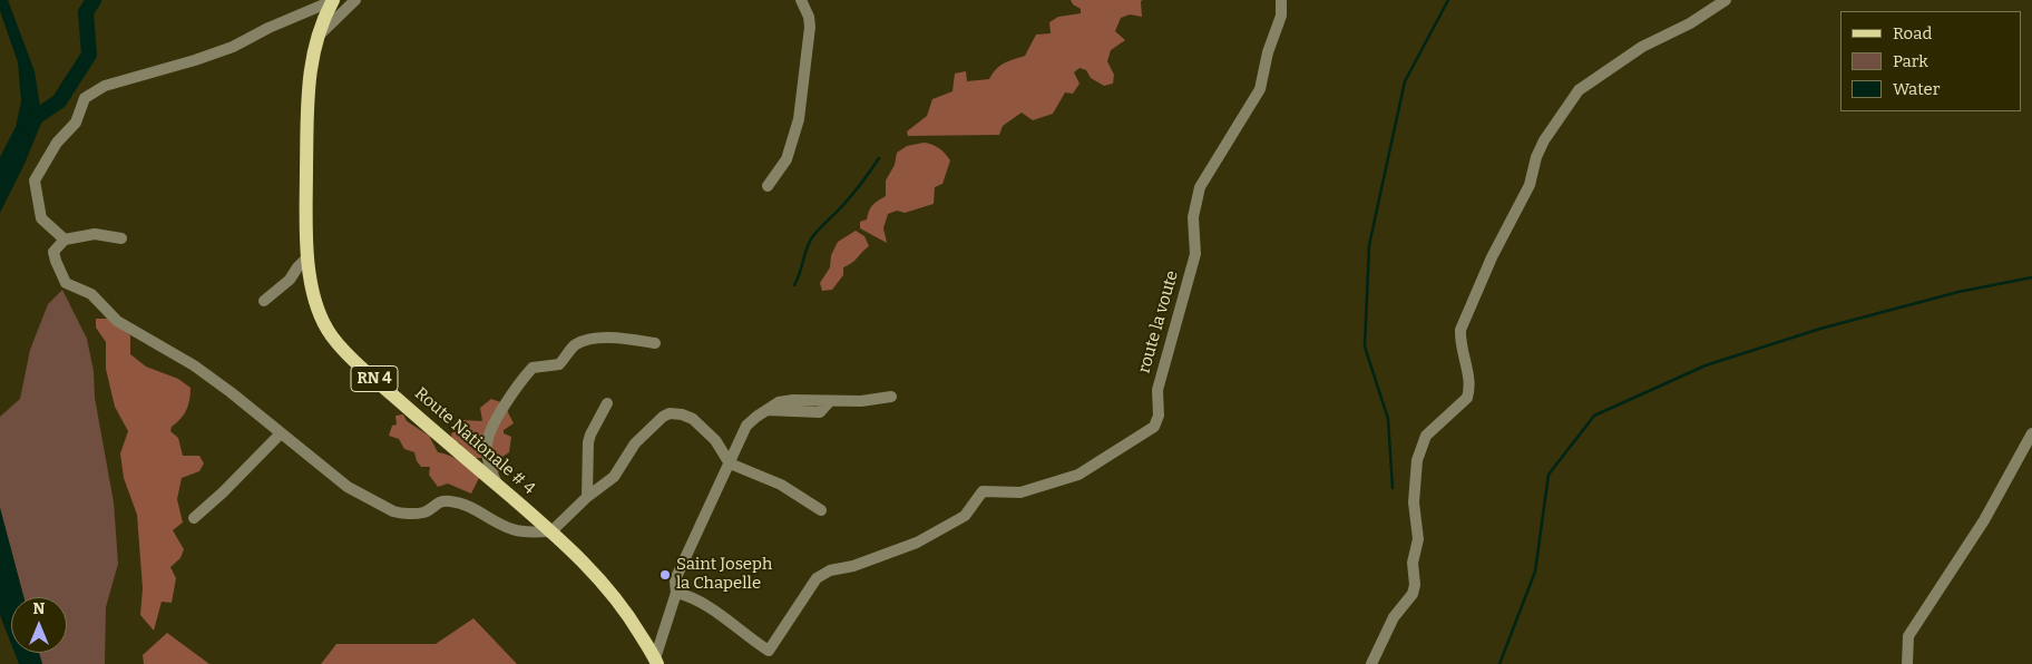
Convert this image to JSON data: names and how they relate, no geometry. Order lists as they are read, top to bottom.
{
  "streets": {
    "main road": ["RN 4", "Route Nationale # 4"],
    "street": ["route la voute"]
  },
  "places": ["Saint Joseph la Chapelle"],
  "legend": ["Road", "Park", "Water"],
  "north": "top"
}
